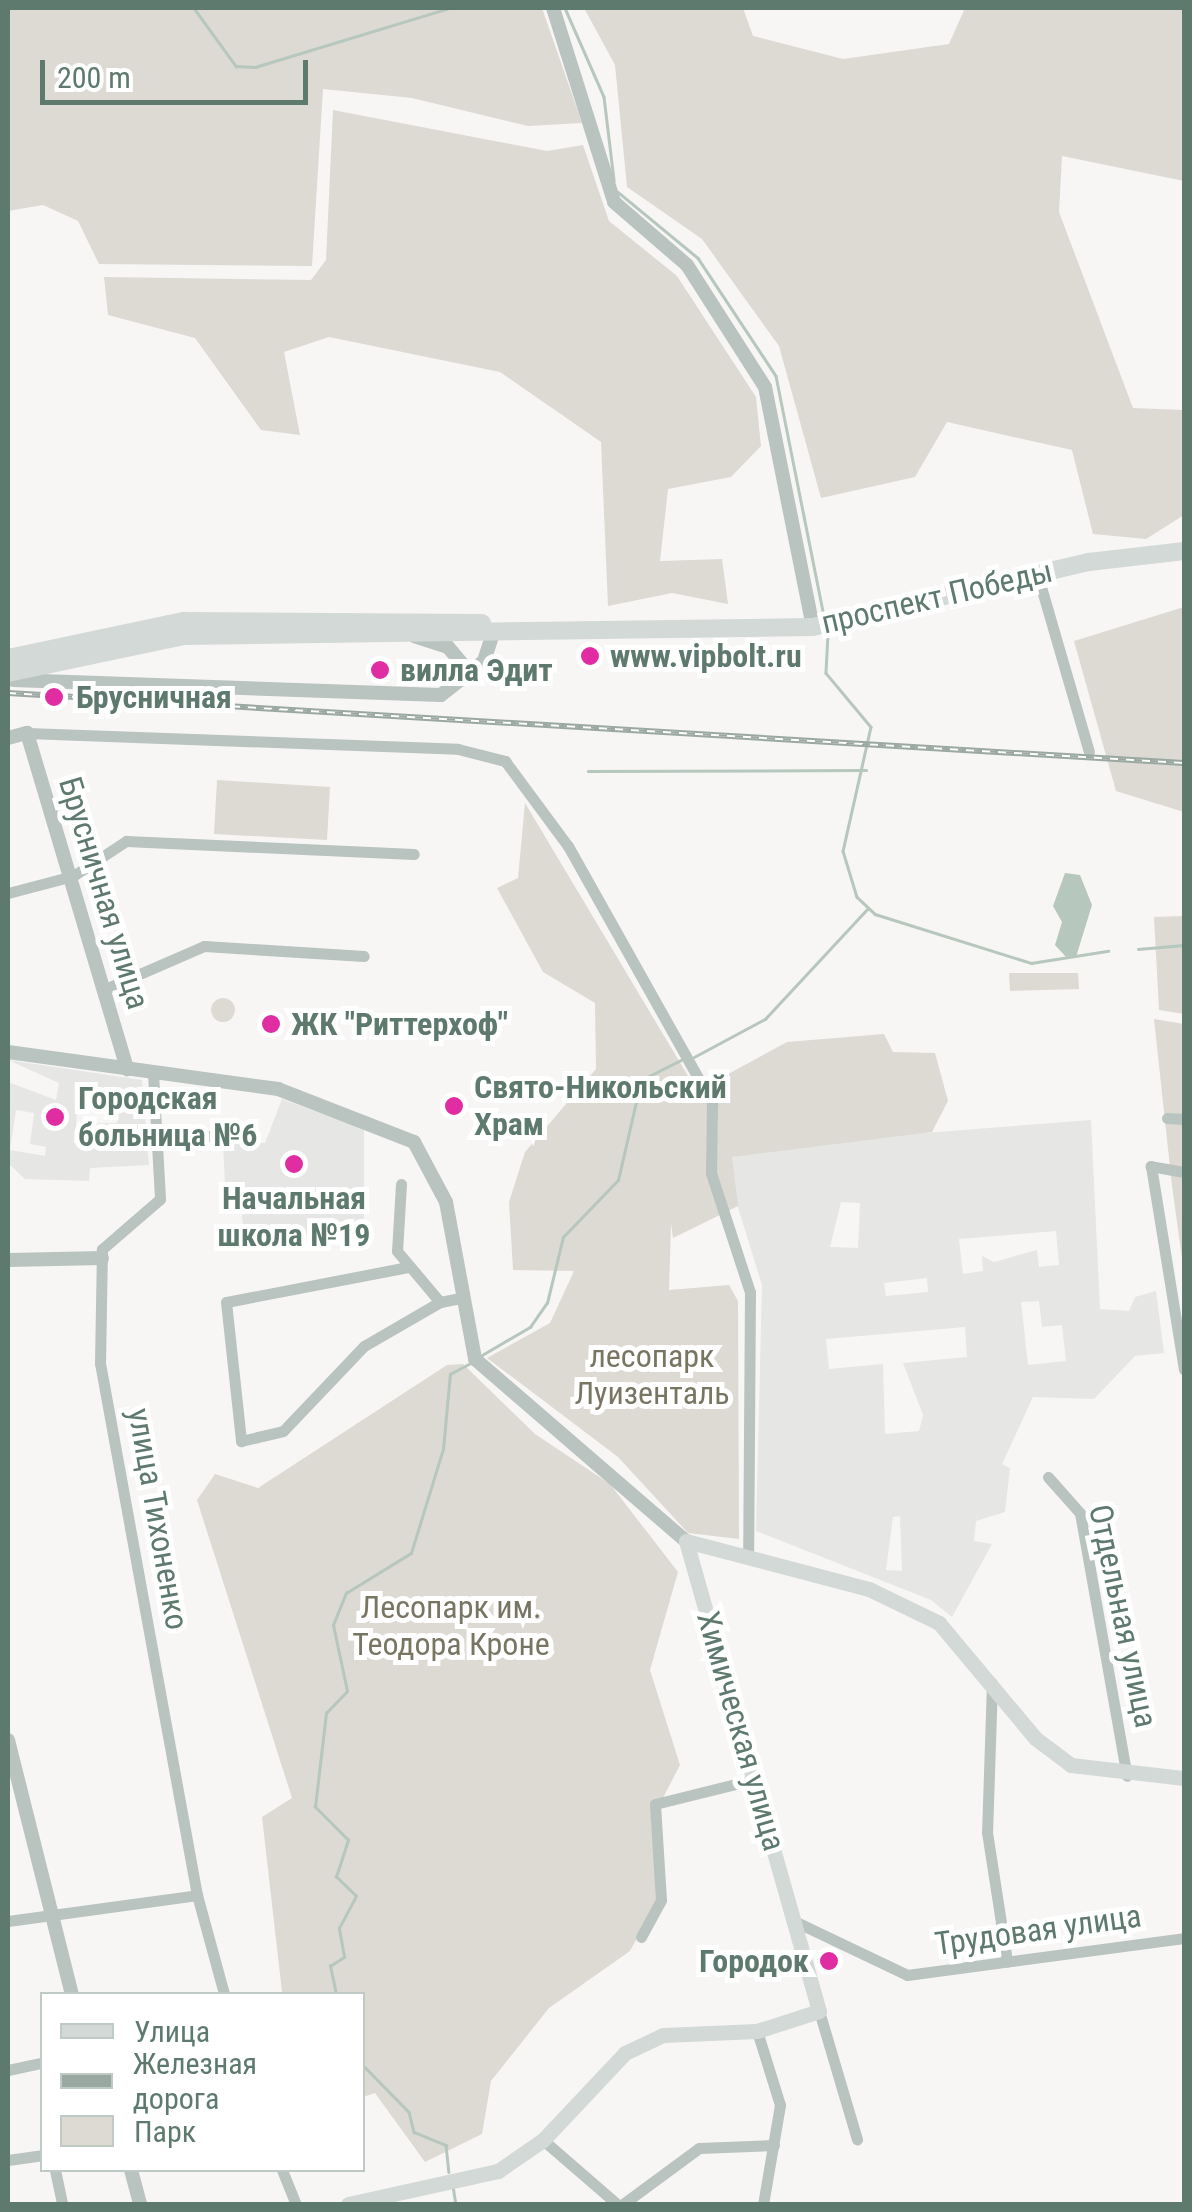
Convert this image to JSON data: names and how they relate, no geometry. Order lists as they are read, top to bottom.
{
  "streets": {
    "main road": ["проспект Победы", "Химическая улица"],
    "street": [
      "Брусничная улица",
      "улица Тихоненко",
      "Отдельная улица",
      "Трудовая улица"
    ]
  },
  "crossings": [
    ["Химическая улица", "Трудовая улица"]
  ],
  "parks": ["лесопарк Луизенталь", "Лесопарк им. Теодора Кроне"],
  "places": [
    "www.vipbolt.ru",
    "вилла Эдит",
    "Брусничная",
    "ЖК \"Риттерхоф\"",
    "Свято-Никольский Храм",
    "Городская больница №6",
    "Начальная школа №19",
    "Городок"
  ],
  "legend": ["Улица", "Железная дорога", "Парк"],
  "scale_bar": "200 m"
}
